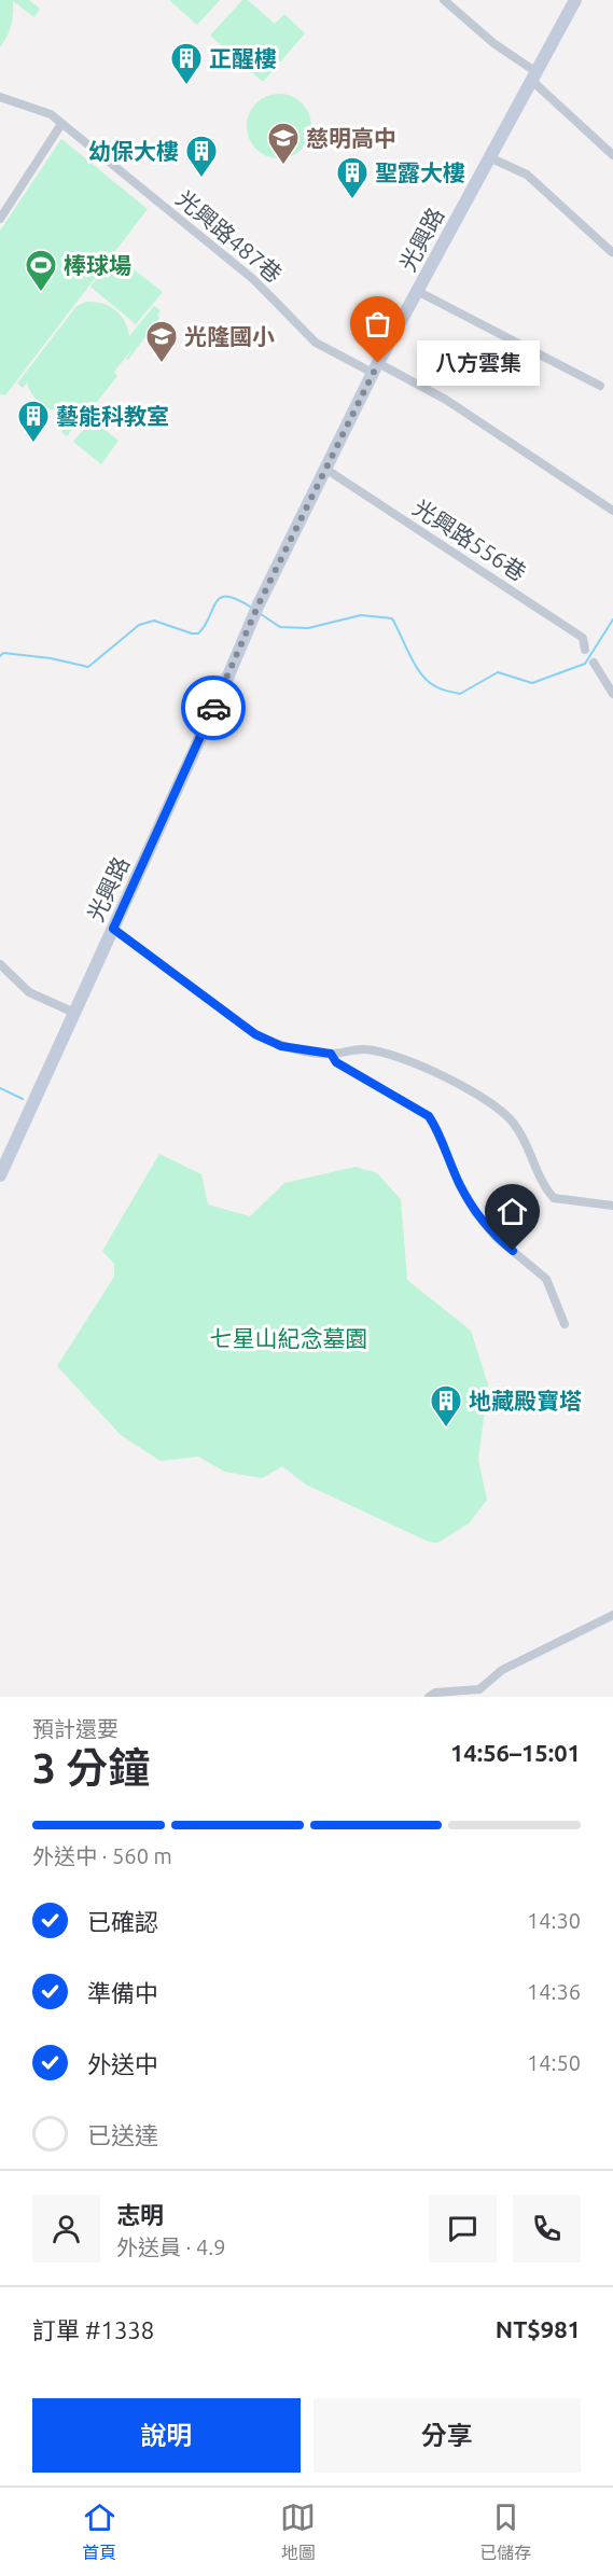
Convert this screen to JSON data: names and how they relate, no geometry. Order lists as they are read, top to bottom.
{
  "streets": {
    "main road": ["光興路"],
    "street": ["光興路487巷", "光興路556巷"]
  },
  "crossings": [
    ["光興路487巷", "光興路"],
    ["光興路", "光興路556巷"]
  ],
  "parks": ["七星山紀念墓園"],
  "places": {
    "building": [
      "正醒樓",
      "幼保大樓",
      "聖露大樓",
      "藝能科教室",
      "地藏殿寶塔"
    ],
    "school or university": ["慈明高中", "光隆國小"],
    "sports": ["棒球場"],
    "other": ["八方雲集"]
  },
  "page": {
    "bubble": "八方雲集",
    "heading": ["3 分鐘", "預計還要", "14:56–15:01"],
    "panel": [
      "志明",
      "外送員 · 4.9",
      "訂單 #1338",
      "NT$981"
    ],
    "bar": "外送中 · 560 m",
    "list": [
      ["已確認", "14:30"],
      ["準備中", "14:36"],
      ["外送中", "14:50"],
      "已送達"
    ],
    "buttons": ["說明", "分享"],
    "tabs": ["首頁", "地圖", "已儲存"]
  }
}
